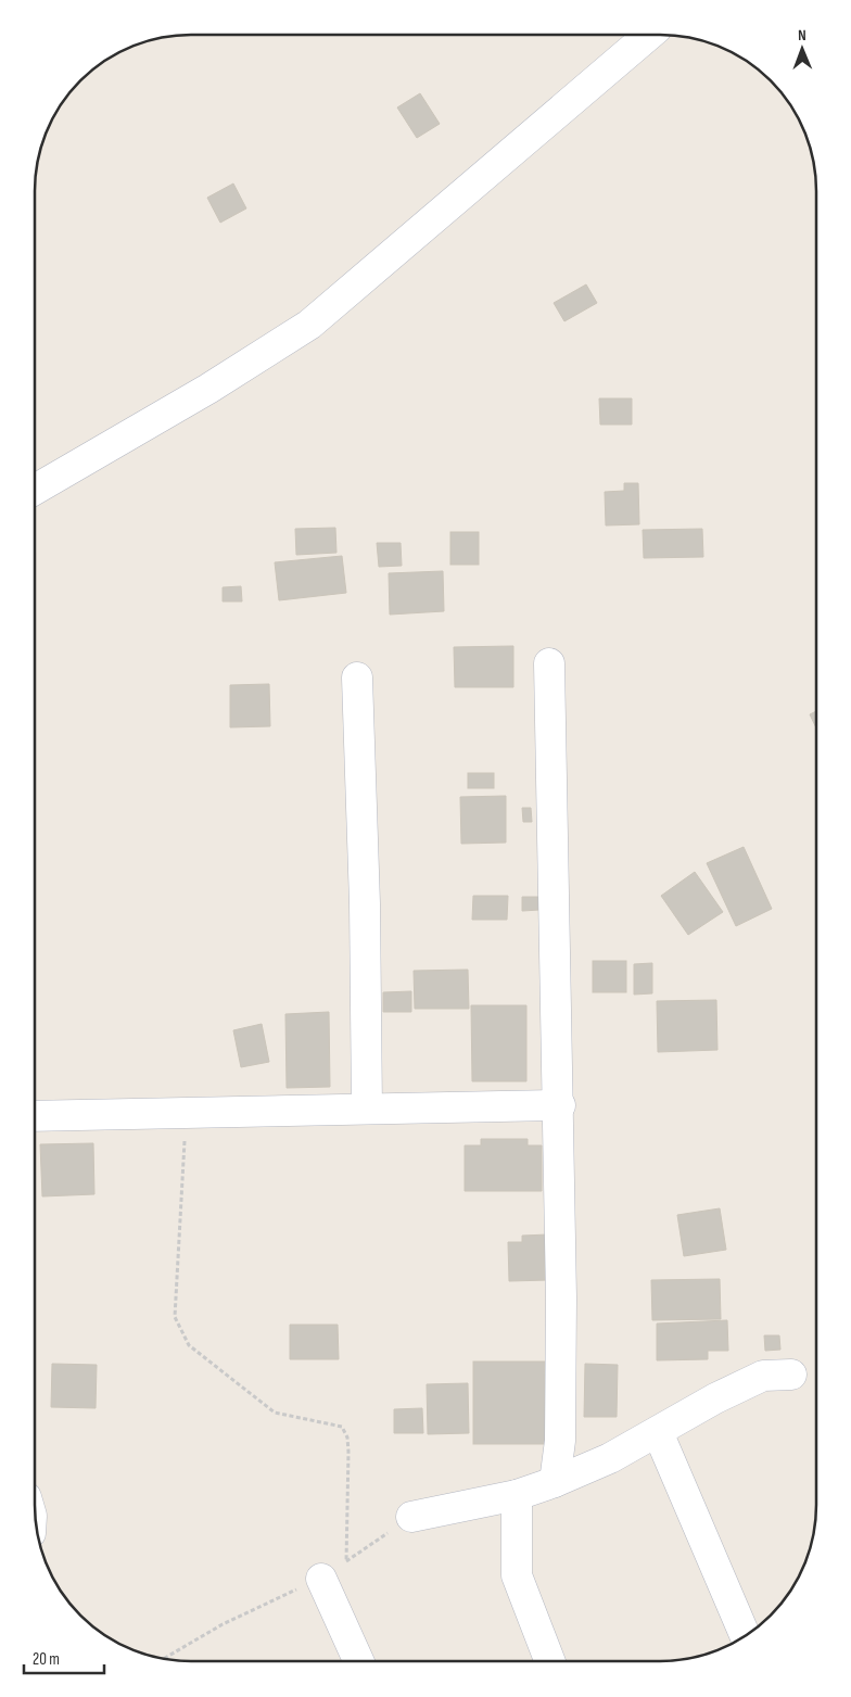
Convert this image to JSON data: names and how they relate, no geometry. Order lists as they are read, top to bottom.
{
  "scale_bar": "20 m",
  "north": "top"
}
